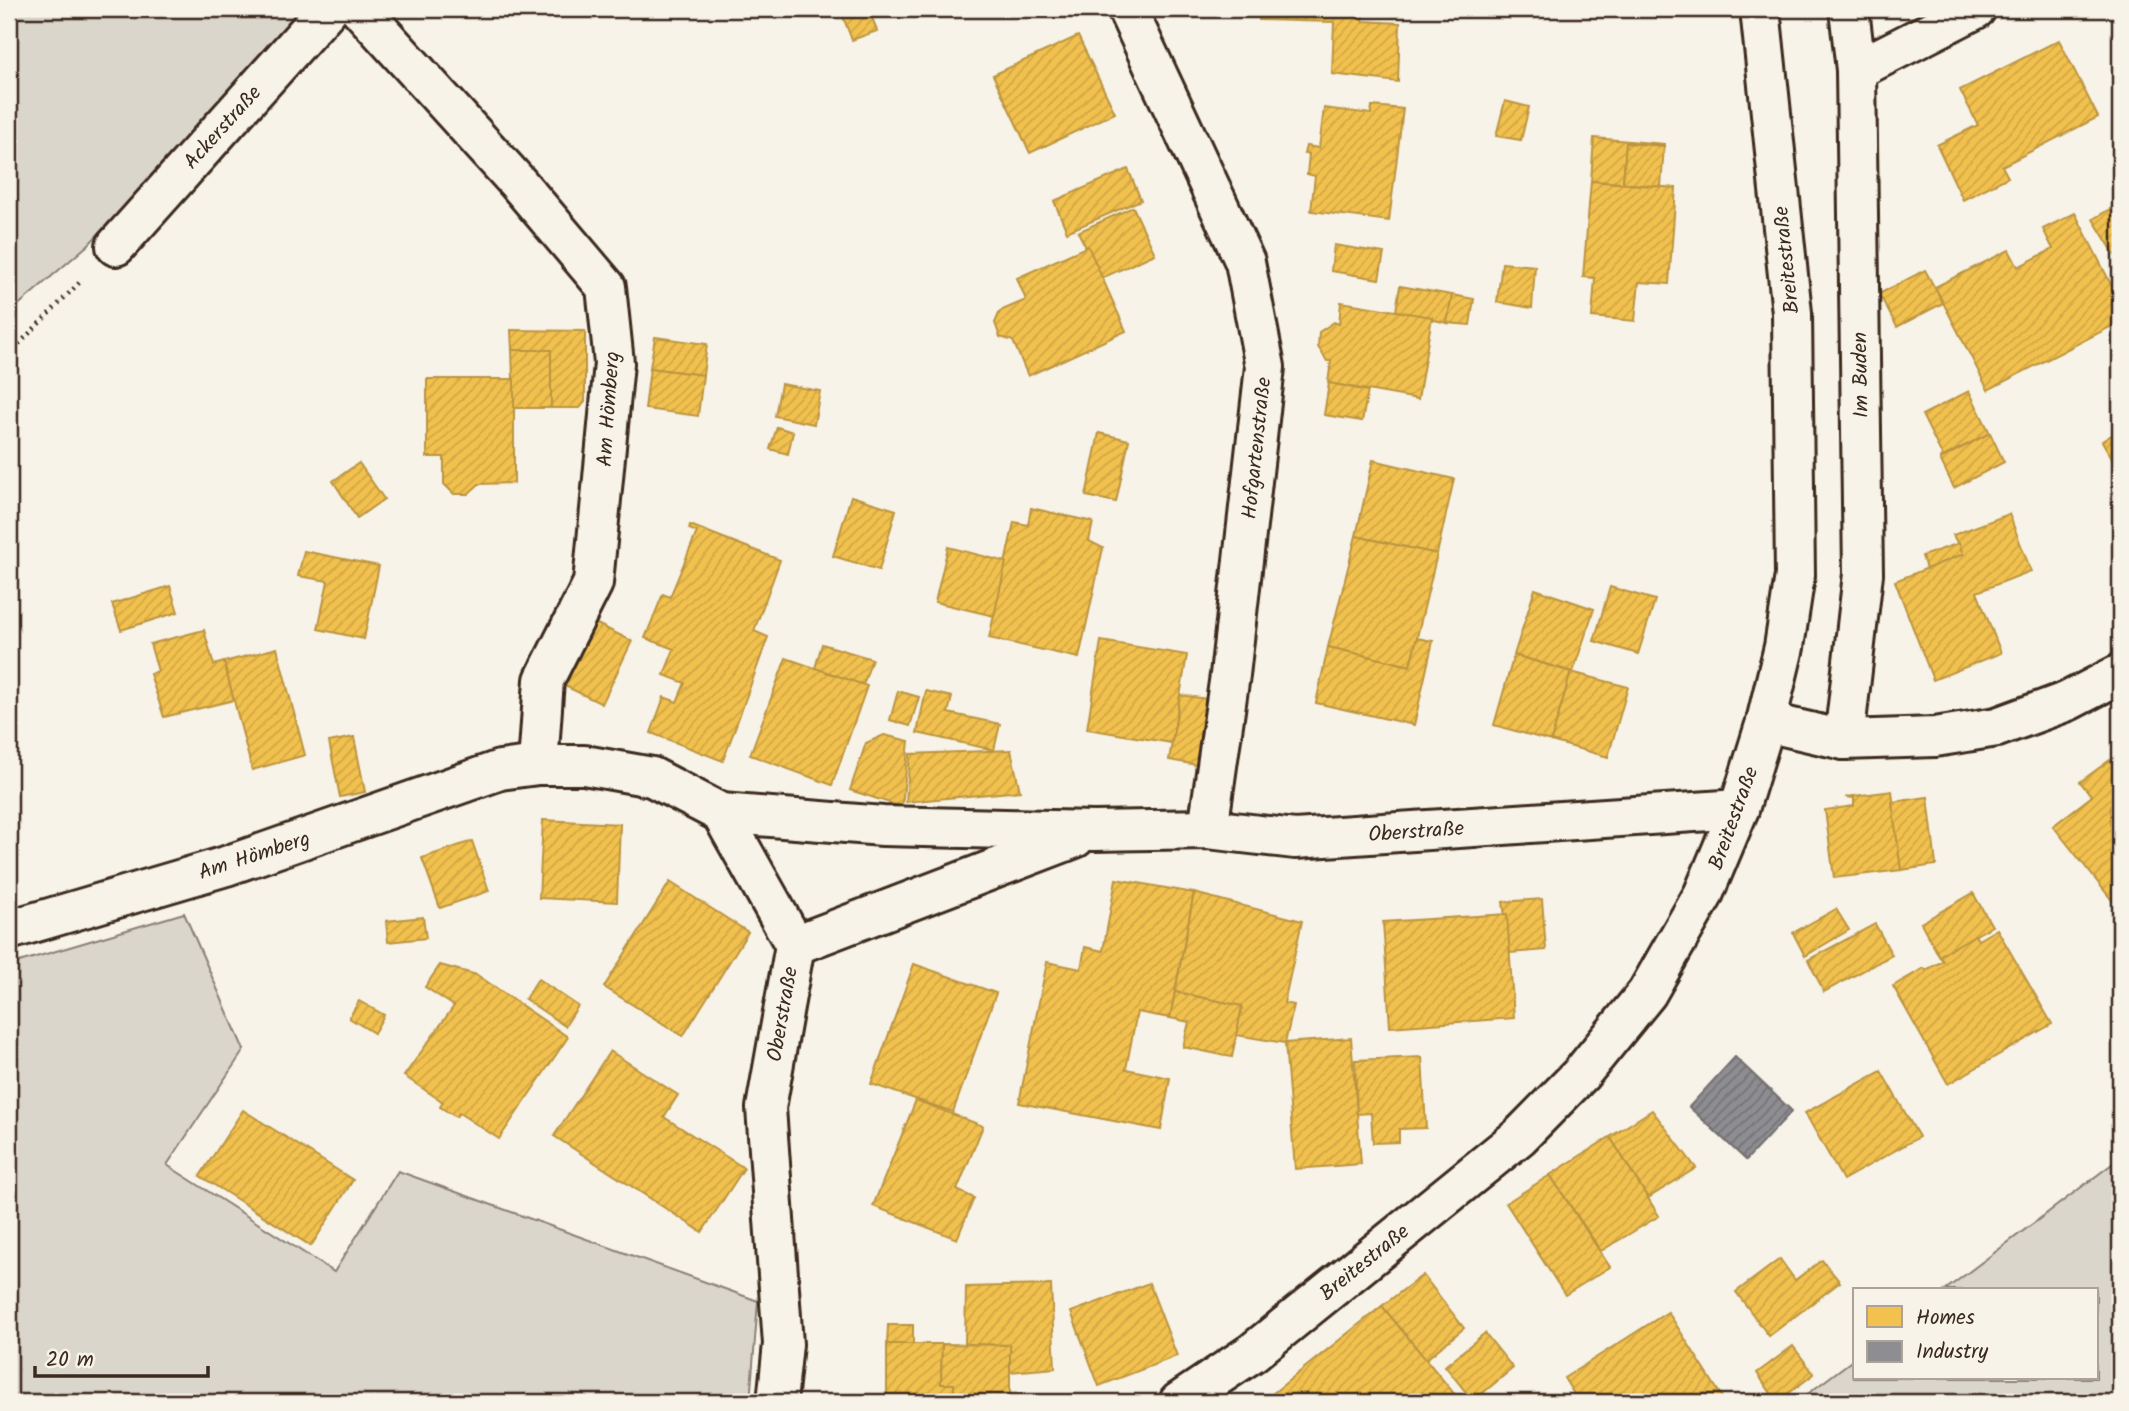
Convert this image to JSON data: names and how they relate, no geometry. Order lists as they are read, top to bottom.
{
  "streets": {
    "street": [
      "Ackerstraße",
      "Breitestraße",
      "Im Buden",
      "Am Hömberg",
      "Hofgartenstraße",
      "Oberstraße"
    ]
  },
  "crossings": [
    ["Breitestraße", "Oberstraße"],
    ["Am Hömberg", "Oberstraße"],
    ["Hofgartenstraße", "Oberstraße"]
  ],
  "legend": ["Homes", "Industry"],
  "scale_bar": "20 m"
}
